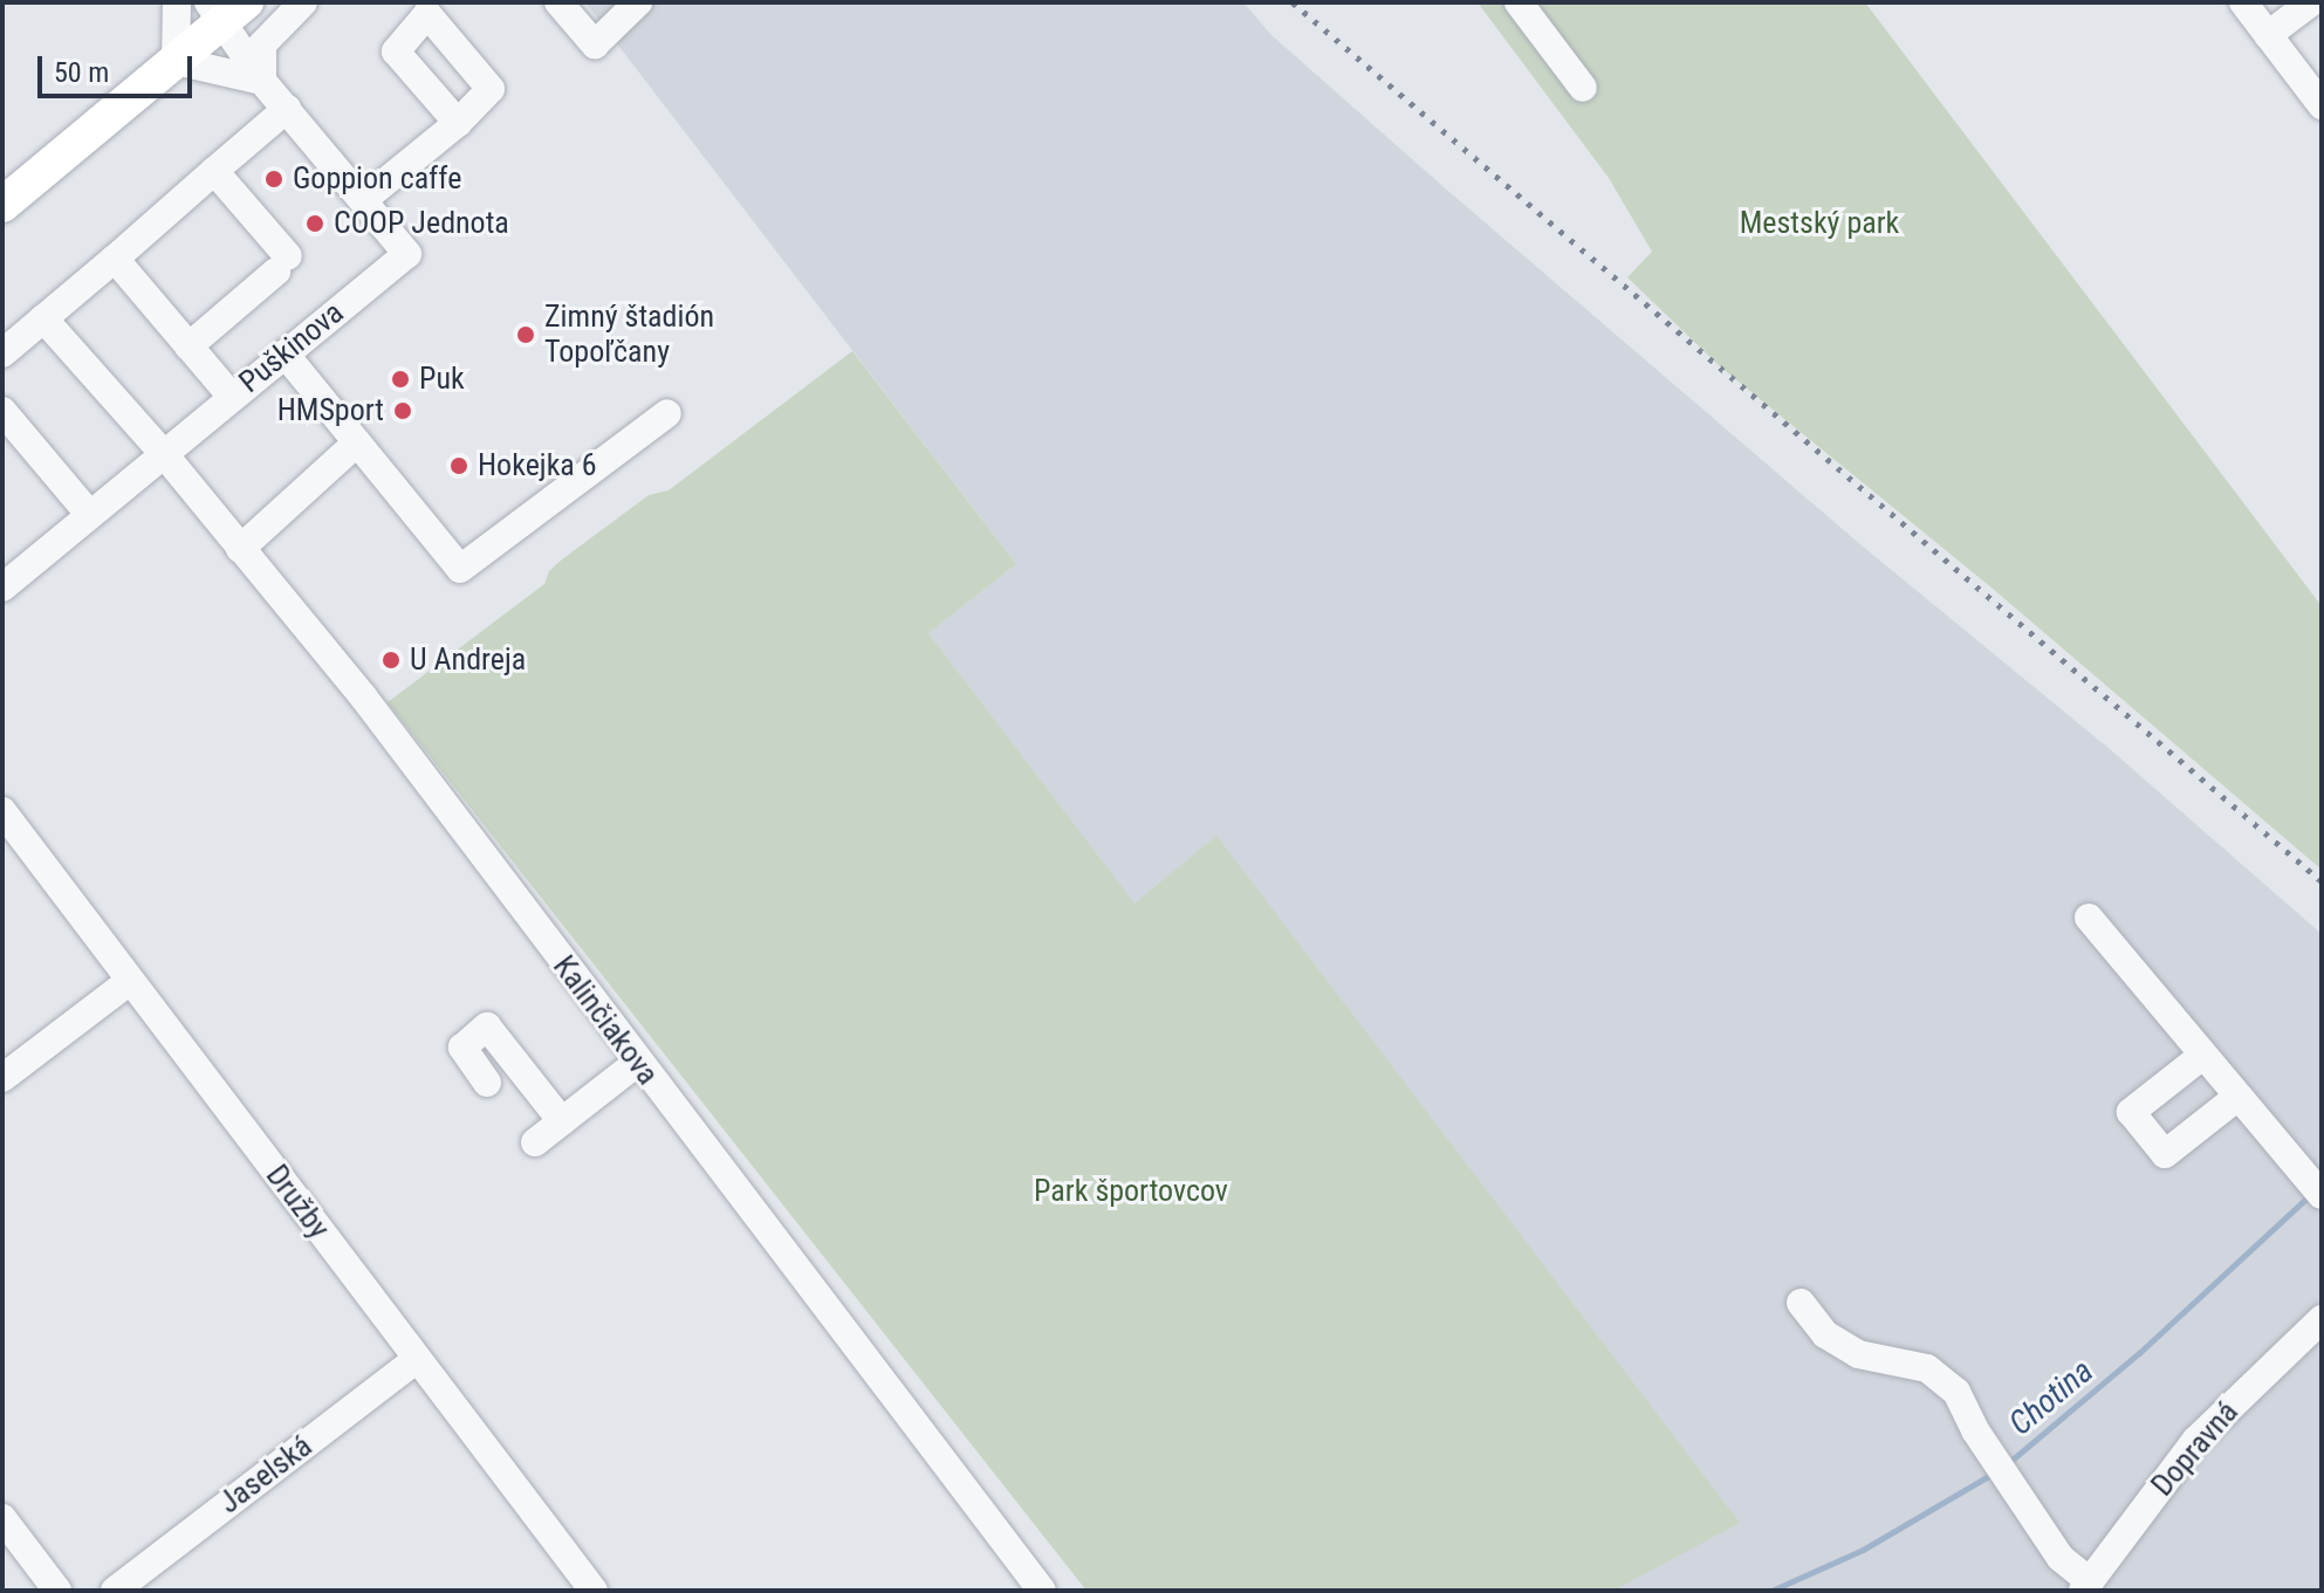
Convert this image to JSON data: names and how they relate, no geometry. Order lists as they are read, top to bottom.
{
  "streets": {
    "street": [
      "Puškinova",
      "Kalinčiakova",
      "Družby",
      "Dopravná",
      "Jaselská"
    ]
  },
  "crossings": [
    ["Puškinova", "Kalinčiakova"],
    ["Družby", "Jaselská"]
  ],
  "water": ["Chotina"],
  "parks": ["Mestský park", "Park športovcov"],
  "places": [
    "Goppion caffe",
    "COOP Jednota",
    "Zimný štadión Topoľčany",
    "Puk",
    "HMSport",
    "Hokejka 6",
    "U Andreja"
  ],
  "scale_bar": "50 m"
}
